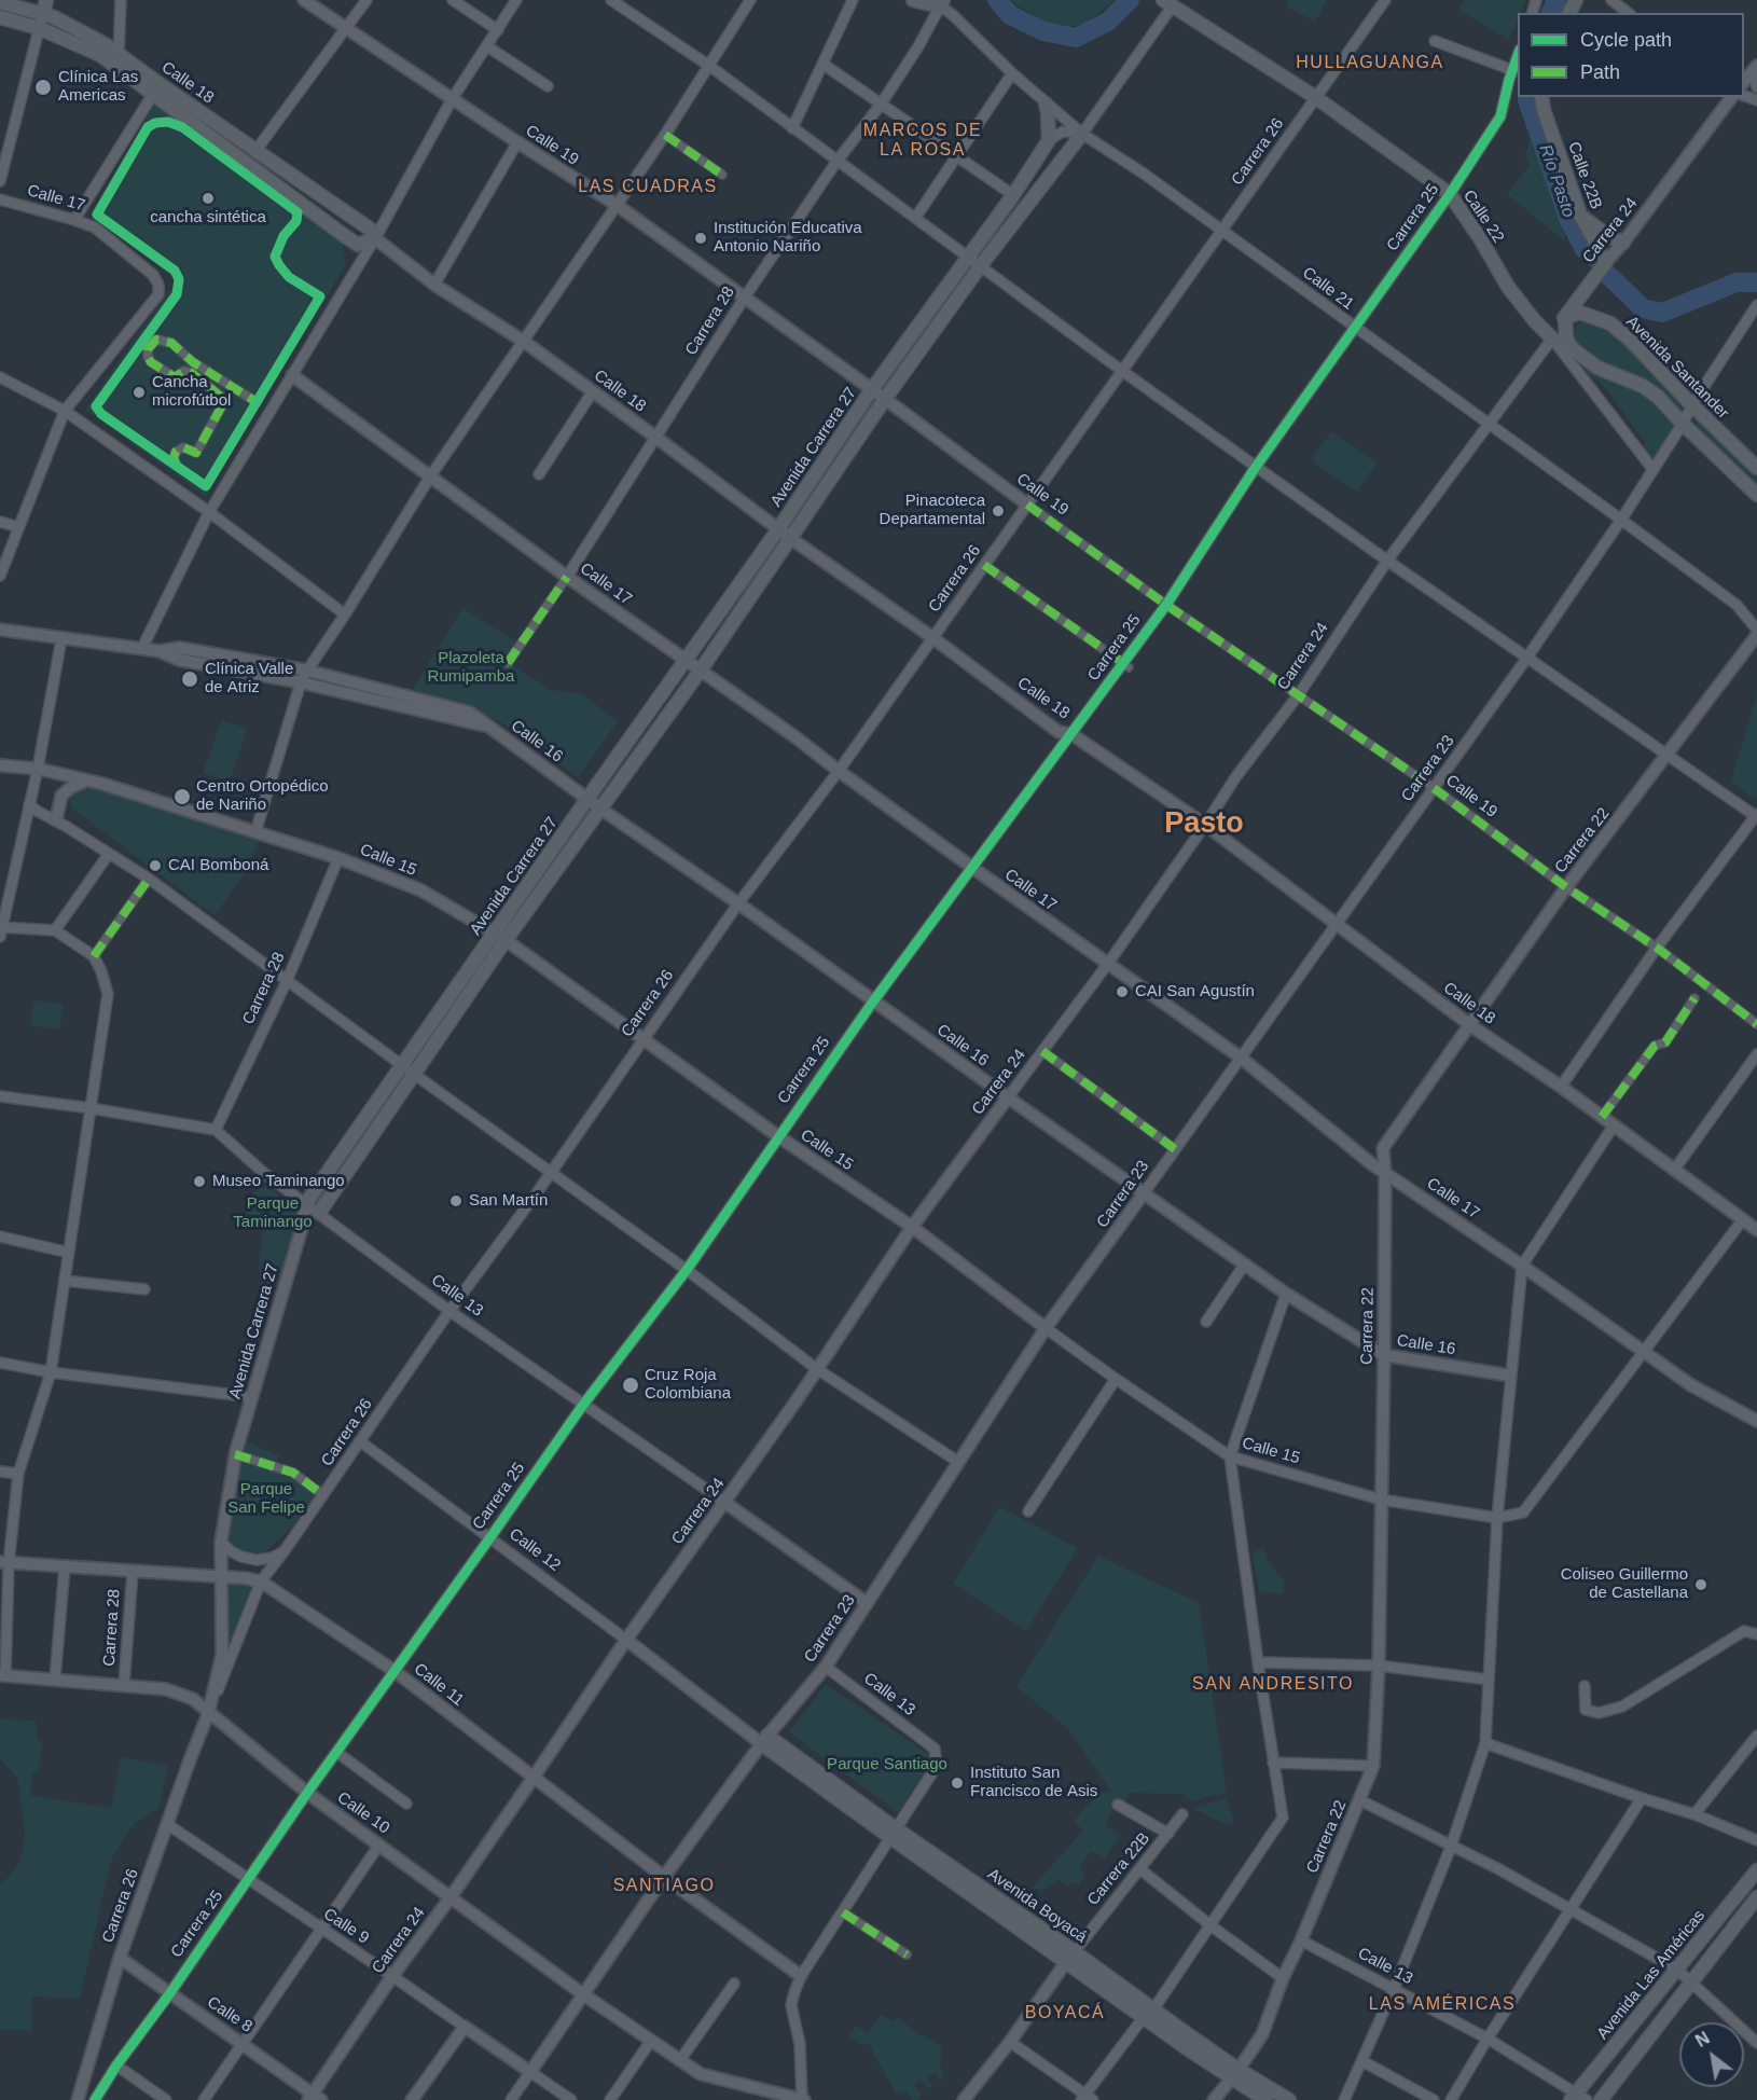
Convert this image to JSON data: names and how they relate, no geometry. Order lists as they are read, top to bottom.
{
  "streets": {
    "main road": [
      "Calle 18",
      "Calle 22B",
      "Calle 22",
      "Carrera 24",
      "Calle 21",
      "Avenida Santander",
      "Avenida Carrera 27",
      "Avenida Boyacá",
      "Avenida Las Américas"
    ],
    "street": [
      "Calle 19",
      "Carrera 26",
      "Calle 17",
      "Carrera 25",
      "Carrera 28",
      "Calle 16",
      "Carrera 23",
      "Carrera 22",
      "Calle 15",
      "Calle 13",
      "Calle 12",
      "Calle 11",
      "Calle 10",
      "Carrera 22B",
      "Calle 9",
      "Calle 8"
    ]
  },
  "crossings": [
    ["Calle 18", "Carrera 26"],
    ["Calle 18", "Carrera 25"],
    ["Calle 18", "Carrera 24"],
    ["Calle 18", "Carrera 28"],
    ["Calle 18", "Avenida Carrera 27"],
    ["Calle 18", "Carrera 23"],
    ["Calle 18", "Carrera 22"],
    ["Calle 19", "Carrera 26"],
    ["Calle 19", "Carrera 25"],
    ["Calle 19", "Carrera 24"],
    ["Calle 19", "Carrera 28"],
    ["Calle 19", "Avenida Carrera 27"],
    ["Calle 19", "Carrera 23"],
    ["Calle 19", "Carrera 22"],
    ["Carrera 26", "Calle 17"],
    ["Carrera 26", "Calle 22"],
    ["Carrera 26", "Calle 21"],
    ["Carrera 26", "Avenida Carrera 27"],
    ["Carrera 26", "Calle 16"],
    ["Carrera 26", "Calle 15"],
    ["Carrera 26", "Calle 13"],
    ["Carrera 26", "Calle 12"],
    ["Carrera 26", "Calle 11"],
    ["Carrera 26", "Calle 10"],
    ["Carrera 26", "Calle 9"],
    ["Carrera 26", "Calle 8"],
    ["Calle 22B", "Carrera 24"],
    ["Calle 17", "Carrera 25"],
    ["Calle 17", "Carrera 24"],
    ["Calle 17", "Carrera 28"],
    ["Calle 17", "Avenida Carrera 27"],
    ["Calle 17", "Carrera 23"],
    ["Calle 17", "Carrera 22"],
    ["Calle 17", "Calle 15"],
    ["Calle 22", "Carrera 25"],
    ["Calle 22", "Carrera 24"],
    ["Calle 22", "Avenida Carrera 27"],
    ["Calle 22", "Carrera 23"],
    ["Carrera 25", "Calle 21"],
    ["Carrera 25", "Calle 16"],
    ["Carrera 25", "Calle 15"],
    ["Carrera 25", "Calle 13"],
    ["Carrera 25", "Calle 12"],
    ["Carrera 25", "Calle 11"],
    ["Carrera 25", "Calle 10"],
    ["Carrera 25", "Calle 9"],
    ["Carrera 25", "Calle 8"],
    ["Carrera 24", "Calle 21"],
    ["Carrera 24", "Avenida Santander"],
    ["Carrera 24", "Calle 16"],
    ["Carrera 24", "Calle 15"],
    ["Carrera 24", "Calle 13"],
    ["Carrera 24", "Calle 12"],
    ["Carrera 24", "Calle 11"],
    ["Carrera 24", "Calle 10"],
    ["Carrera 24", "Calle 9"],
    ["Carrera 24", "Calle 8"],
    ["Calle 21", "Carrera 28"],
    ["Calle 21", "Avenida Carrera 27"],
    ["Calle 21", "Carrera 23"],
    ["Carrera 28", "Calle 15"],
    ["Carrera 28", "Calle 13"],
    ["Carrera 28", "Calle 11"],
    ["Carrera 28", "Calle 10"],
    ["Avenida Santander", "Carrera 23"],
    ["Avenida Carrera 27", "Calle 16"],
    ["Avenida Carrera 27", "Calle 15"],
    ["Avenida Carrera 27", "Calle 13"],
    ["Avenida Carrera 27", "Calle 11"],
    ["Avenida Carrera 27", "Calle 10"],
    ["Calle 16", "Carrera 23"],
    ["Calle 16", "Carrera 22"],
    ["Carrera 23", "Calle 15"],
    ["Carrera 23", "Calle 13"],
    ["Carrera 23", "Calle 12"],
    ["Carrera 23", "Calle 11"],
    ["Carrera 23", "Calle 10"],
    ["Carrera 23", "Avenida Boyacá"],
    ["Carrera 23", "Calle 9"],
    ["Carrera 22", "Calle 15"],
    ["Carrera 22", "Calle 13"],
    ["Carrera 22", "Avenida Boyacá"],
    ["Calle 13", "Calle 10"],
    ["Calle 13", "Avenida Las Américas"],
    ["Calle 12", "Avenida Boyacá"],
    ["Calle 11", "Calle 10"],
    ["Calle 10", "Avenida Boyacá"],
    ["Carrera 22B", "Avenida Boyacá"]
  ],
  "districts": [
    "HULLAGUANGA",
    "MARCOS DE LA ROSA",
    "LAS CUADRAS",
    "Pasto",
    "SAN ANDRESITO",
    "SANTIAGO",
    "LAS AMÉRICAS",
    "BOYACÁ"
  ],
  "water": ["Río Pasto"],
  "parks": [
    "Plazoleta Rumipamba",
    "Parque Taminango",
    "Parque San Felipe",
    "Parque Santiago"
  ],
  "places": [
    "Clínica Las Americas",
    "cancha sintética",
    "Institución Educativa Antonio Nariño",
    "Cancha microfútbol",
    "Pinacoteca Departamental",
    "Clínica Valle de Atriz",
    "Centro Ortopédico de Nariño",
    "CAI Bomboná",
    "CAI San Agustín",
    "Museo Taminango",
    "San Martín",
    "Cruz Roja Colombiana",
    "Coliseo Guillermo de Castellana",
    "Instituto San Francisco de Asis"
  ],
  "legend": ["Cycle path", "Path"],
  "north": "top left"
}
